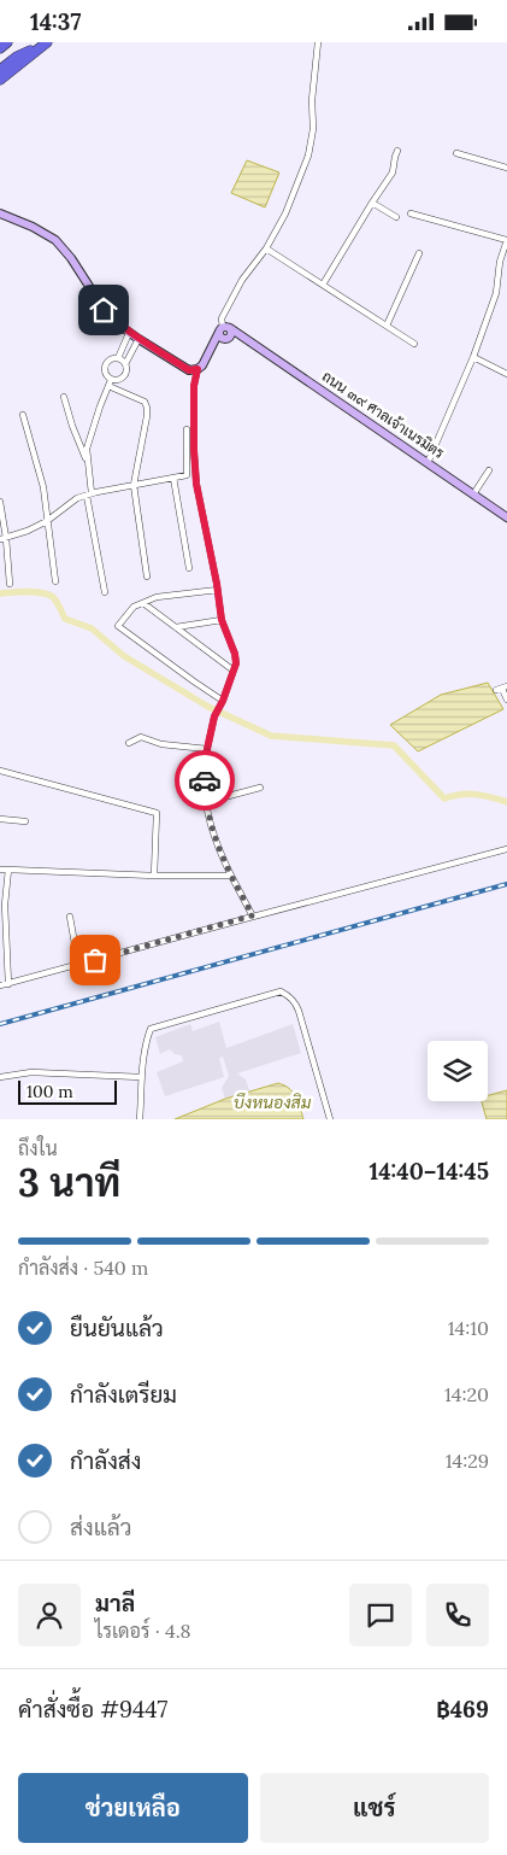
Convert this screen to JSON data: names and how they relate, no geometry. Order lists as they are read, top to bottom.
{
  "streets": {
    "main road": ["ถนน ๓๙ ศาลเจ้าเนรมิตร"]
  },
  "water": ["บึงหนองสิม"],
  "scale_bar": "100 m",
  "page": {
    "status": "14:37",
    "scale": "100 m",
    "heading": ["3 นาที", "ถึงใน", "14:40–14:45"],
    "panel": [
      "มาลี",
      "ไรเดอร์ · 4.8",
      "คำสั่งซื้อ #9447",
      "฿469"
    ],
    "bar": "กำลังส่ง · 540 m",
    "list": [
      ["ยืนยันแล้ว", "14:10"],
      ["กำลังเตรียม", "14:20"],
      ["กำลังส่ง", "14:29"],
      "ส่งแล้ว"
    ],
    "buttons": ["ช่วยเหลือ", "แชร์"]
  }
}
